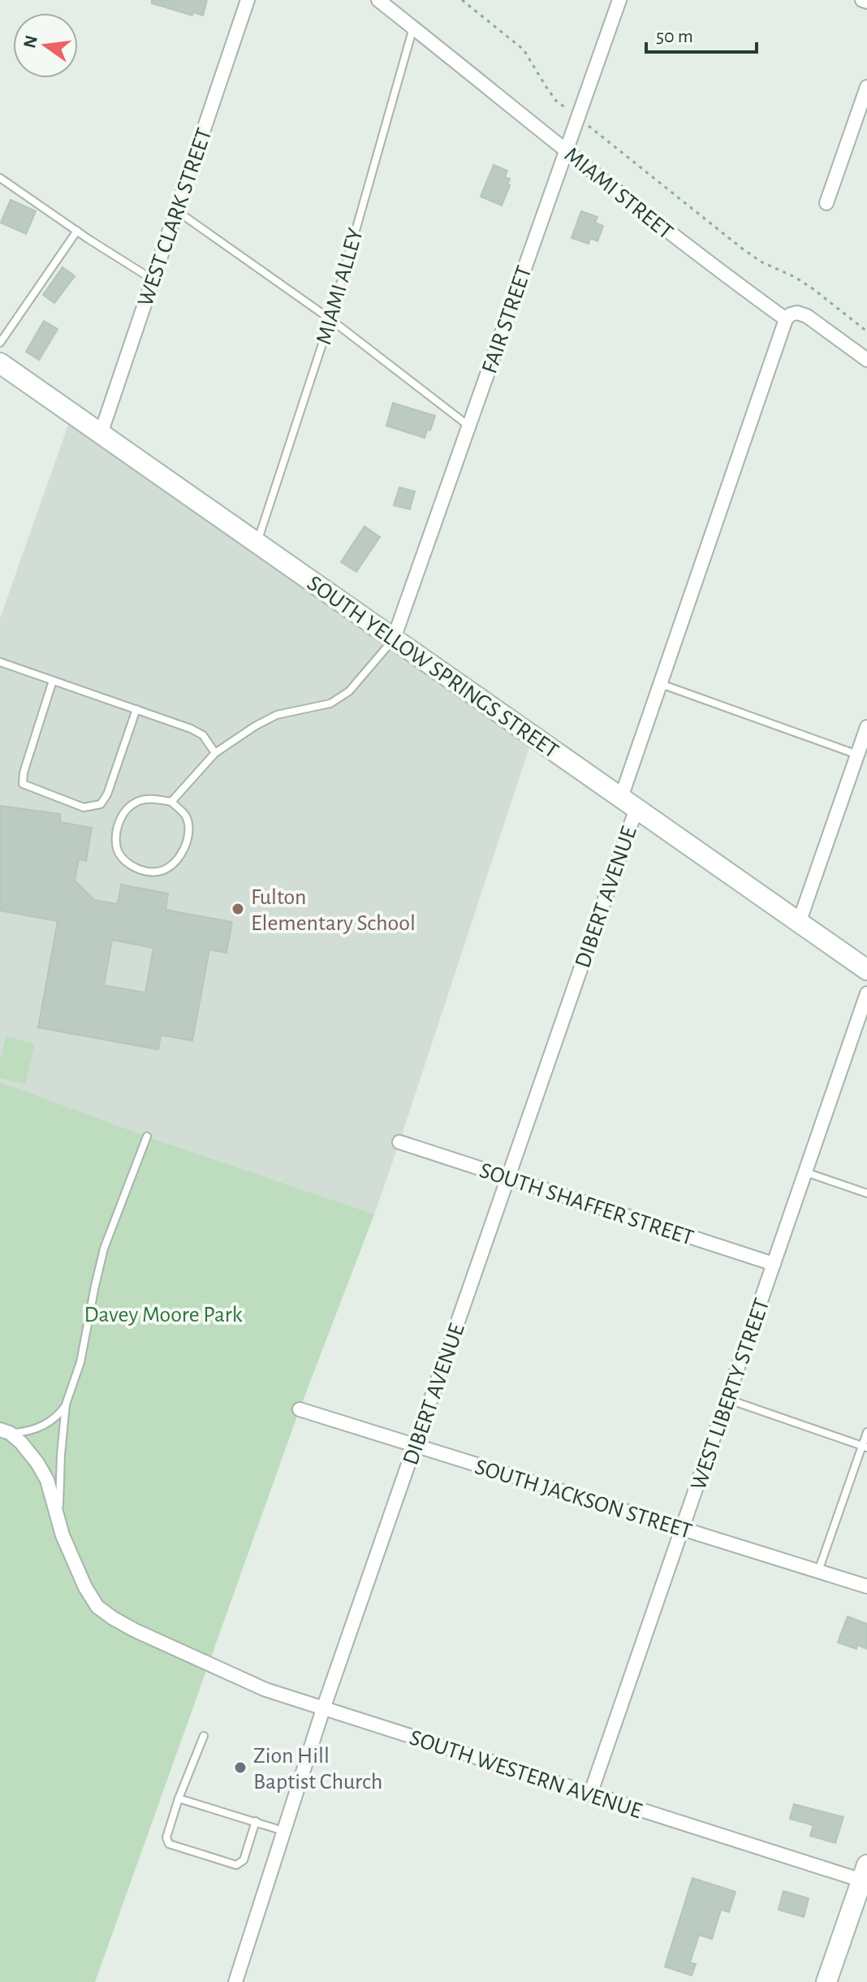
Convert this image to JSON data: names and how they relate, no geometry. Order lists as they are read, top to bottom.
{
  "streets": {
    "main road": ["SOUTH YELLOW SPRINGS STREET"],
    "street": [
      "MIAMI STREET",
      "WEST CLARK STREET",
      "FAIR STREET",
      "DIBERT AVENUE",
      "SOUTH SHAFFER STREET",
      "WEST LIBERTY STREET",
      "SOUTH JACKSON STREET",
      "SOUTH WESTERN AVENUE"
    ],
    "lane": ["MIAMI ALLEY"]
  },
  "crossings": [
    ["MIAMI STREET", "MIAMI ALLEY"],
    ["MIAMI STREET", "FAIR STREET"],
    ["MIAMI STREET", "DIBERT AVENUE"],
    ["WEST CLARK STREET", "SOUTH YELLOW SPRINGS STREET"],
    ["MIAMI ALLEY", "SOUTH YELLOW SPRINGS STREET"],
    ["FAIR STREET", "SOUTH YELLOW SPRINGS STREET"],
    ["SOUTH YELLOW SPRINGS STREET", "DIBERT AVENUE"],
    ["DIBERT AVENUE", "SOUTH SHAFFER STREET"],
    ["DIBERT AVENUE", "SOUTH JACKSON STREET"],
    ["DIBERT AVENUE", "SOUTH WESTERN AVENUE"],
    ["SOUTH SHAFFER STREET", "WEST LIBERTY STREET"],
    ["WEST LIBERTY STREET", "SOUTH JACKSON STREET"],
    ["WEST LIBERTY STREET", "SOUTH WESTERN AVENUE"]
  ],
  "parks": ["Davey Moore Park"],
  "places": ["Fulton Elementary School", "Zion Hill Baptist Church"],
  "scale_bar": "50 m",
  "north": "left"
}
